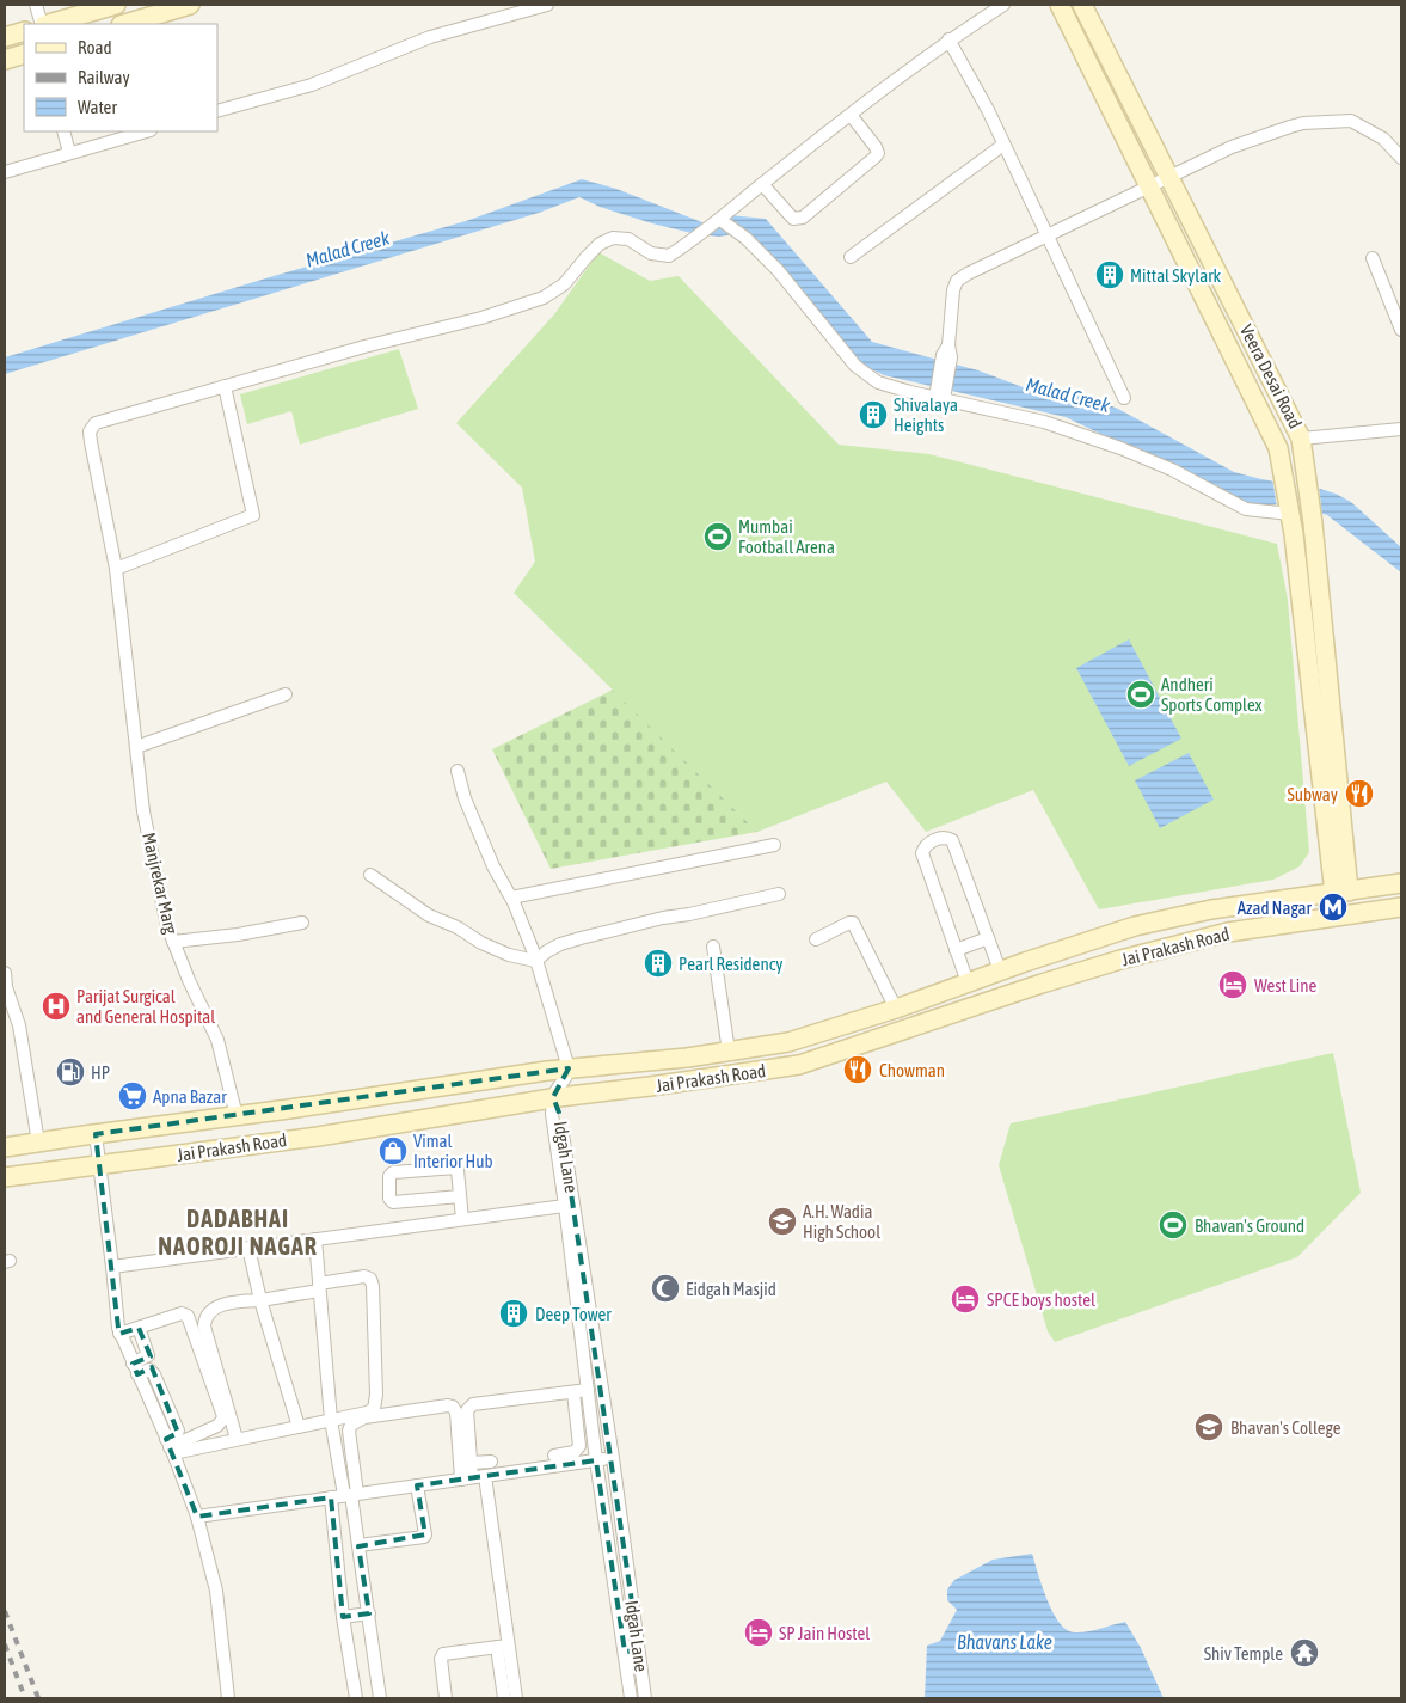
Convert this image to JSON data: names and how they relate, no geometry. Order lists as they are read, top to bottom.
{
  "streets": {
    "main road": ["Veera Desai Road", "Jai Prakash Road"],
    "street": ["Manjrekar Marg", "Idgah Lane"]
  },
  "crossings": [
    ["Veera Desai Road", "Jai Prakash Road"],
    ["Manjrekar Marg", "Jai Prakash Road"],
    ["Jai Prakash Road", "Idgah Lane"]
  ],
  "districts": ["DADABHAI NAOROJI NAGAR"],
  "water": ["Malad Creek", "Bhavans Lake"],
  "places": {
    "building": [
      "Mittal Skylark",
      "Shivalaya Heights",
      "Pearl Residency",
      "Deep Tower"
    ],
    "sports": ["Mumbai Football Arena", "Andheri Sports Complex", "Bhavan's Ground"],
    "restaurant": ["Subway", "Chowman"],
    "metro station": ["Azad Nagar"],
    "hotel": ["West Line", "SPCE boys hostel", "SP Jain Hostel"],
    "hospital": ["Parijat Surgical and General Hospital"],
    "fuel station": ["HP"],
    "supermarket": ["Apna Bazar"],
    "shop": ["Vimal Interior Hub"],
    "school or university": ["A.H. Wadia High School", "Bhavan's College"],
    "mosque": ["Eidgah Masjid"],
    "temple": ["Shiv Temple"]
  },
  "legend": ["Road", "Railway", "Water"]
}
